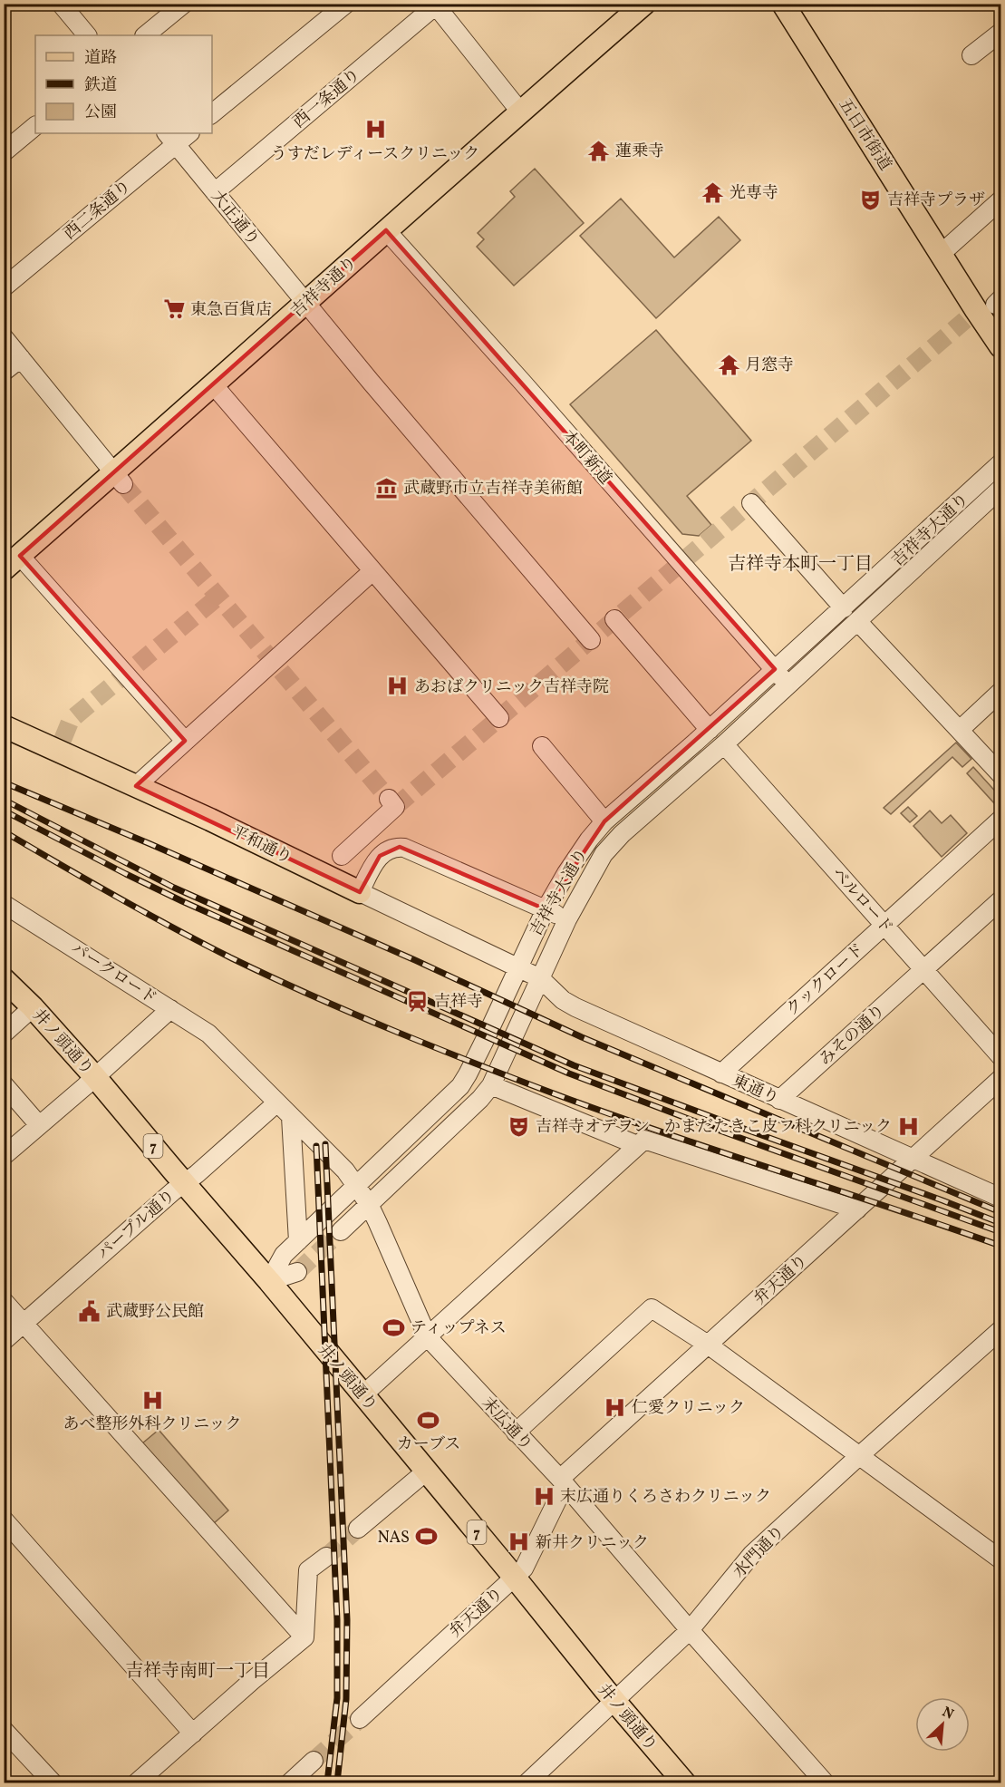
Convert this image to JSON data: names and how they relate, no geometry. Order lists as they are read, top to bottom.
{
  "streets": {
    "main road": [
      "五日市街道",
      "吉祥寺通り",
      "平和通り",
      "井ノ頭通り",
      "7"
    ],
    "street": [
      "西一条通り",
      "西二条通り",
      "大正通り",
      "本町新道",
      "吉祥寺大通り",
      "ベルロード",
      "パークロード",
      "クックロード",
      "みその通り",
      "東通り",
      "パープル通り",
      "弁天通り",
      "末広通り",
      "水門通り"
    ]
  },
  "crossings": [
    ["西一条通り", "大正通り"],
    ["西二条通り", "大正通り"],
    ["大正通り", "吉祥寺通り"],
    ["吉祥寺通り", "本町新道"],
    ["本町新道", "吉祥寺大通り"],
    ["吉祥寺大通り", "平和通り"],
    ["吉祥寺大通り", "ベルロード"],
    ["吉祥寺大通り", "井ノ頭通り"],
    ["吉祥寺大通り", "東通り"],
    ["吉祥寺大通り", "末広通り"],
    ["平和通り", "東通り"],
    ["ベルロード", "クックロード"],
    ["ベルロード", "みその通り"],
    ["パークロード", "末広通り"],
    ["クックロード", "東通り"],
    ["みその通り", "東通り"],
    ["井ノ頭通り", "パープル通り"],
    ["井ノ頭通り", "弁天通り"],
    ["井ノ頭通り", "水門通り"],
    ["東通り", "弁天通り"],
    ["弁天通り", "末広通り"],
    ["末広通り", "水門通り"]
  ],
  "districts": ["吉祥寺本町一丁目", "吉祥寺南町一丁目"],
  "places": {
    "hospital": [
      "うすだレディースクリニック",
      "あおばクリニック吉祥寺院",
      "かまだたきこ皮フ科クリニック",
      "あべ整形外科クリニック",
      "仁愛クリニック",
      "末広通りくろさわクリニック",
      "新井クリニック"
    ],
    "temple": ["蓮乗寺", "光専寺", "月窓寺"],
    "theatre": ["吉祥寺プラザ", "吉祥寺オデヲン"],
    "supermarket": ["東急百貨店"],
    "museum": ["武蔵野市立吉祥寺美術館"],
    "station": ["吉祥寺"],
    "public building": ["武蔵野公民館"],
    "sports": ["ティップネス", "カーブス", "NAS"]
  },
  "legend": ["道路", "鉄道", "公園"],
  "north": "top right"
}
